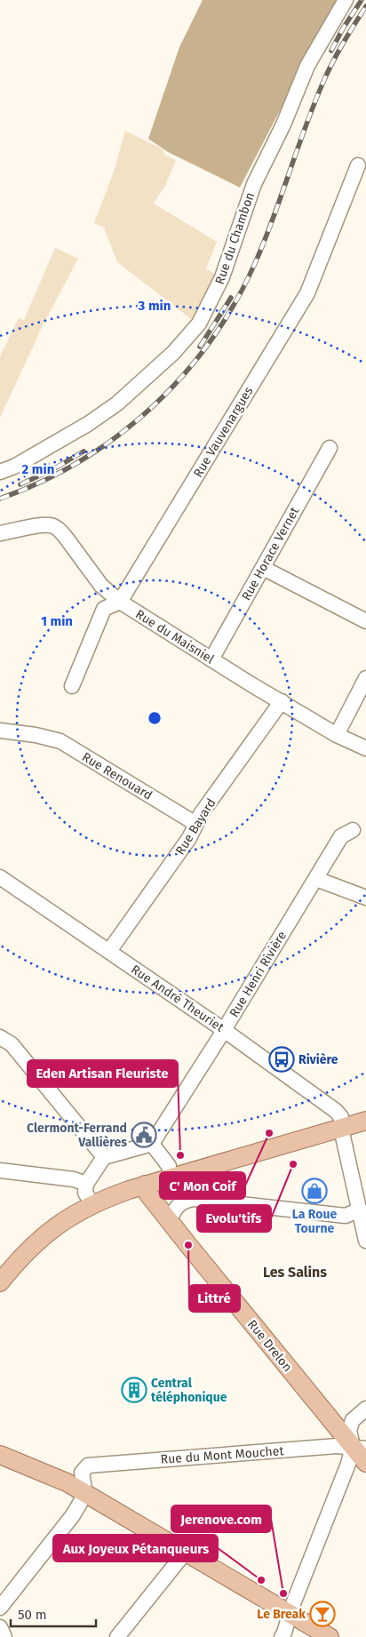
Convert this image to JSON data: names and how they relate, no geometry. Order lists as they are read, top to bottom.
{
  "streets": {
    "main road": ["Rue Drelon"],
    "street": [
      "Rue du Chambon",
      "Rue Vauvenargues",
      "Rue Horace Vernet",
      "Rue du Maisniel",
      "Rue Renouard",
      "Rue Bayard",
      "Rue Henri Rivière",
      "Rue André Theuriet",
      "Rue du Mont Mouchet"
    ]
  },
  "crossings": [
    ["Rue Vauvenargues", "Rue du Maisniel"],
    ["Rue Horace Vernet", "Rue du Maisniel"],
    ["Rue du Maisniel", "Rue Bayard"],
    ["Rue Renouard", "Rue Bayard"],
    ["Rue Bayard", "Rue André Theuriet"],
    ["Rue Henri Rivière", "Rue André Theuriet"],
    ["Rue Drelon", "Rue du Mont Mouchet"]
  ],
  "districts": ["Les Salins"],
  "places": {
    "bus stop": ["Rivière"],
    "other": [
      "C' Mon Coif",
      "Eden Artisan Fleuriste",
      "Evolu'tifs",
      "Littré",
      "Aux Joyeux Pétanqueurs",
      "Jerenove.com"
    ],
    "public building": ["Clermont-Ferrand Vallières"],
    "shop": ["La Roue Tourne"],
    "building": ["Central téléphonique"],
    "bar": ["Le Break"]
  },
  "scale_bar": "50 m",
  "rings": ["3 min", "2 min", "1 min"]
}
